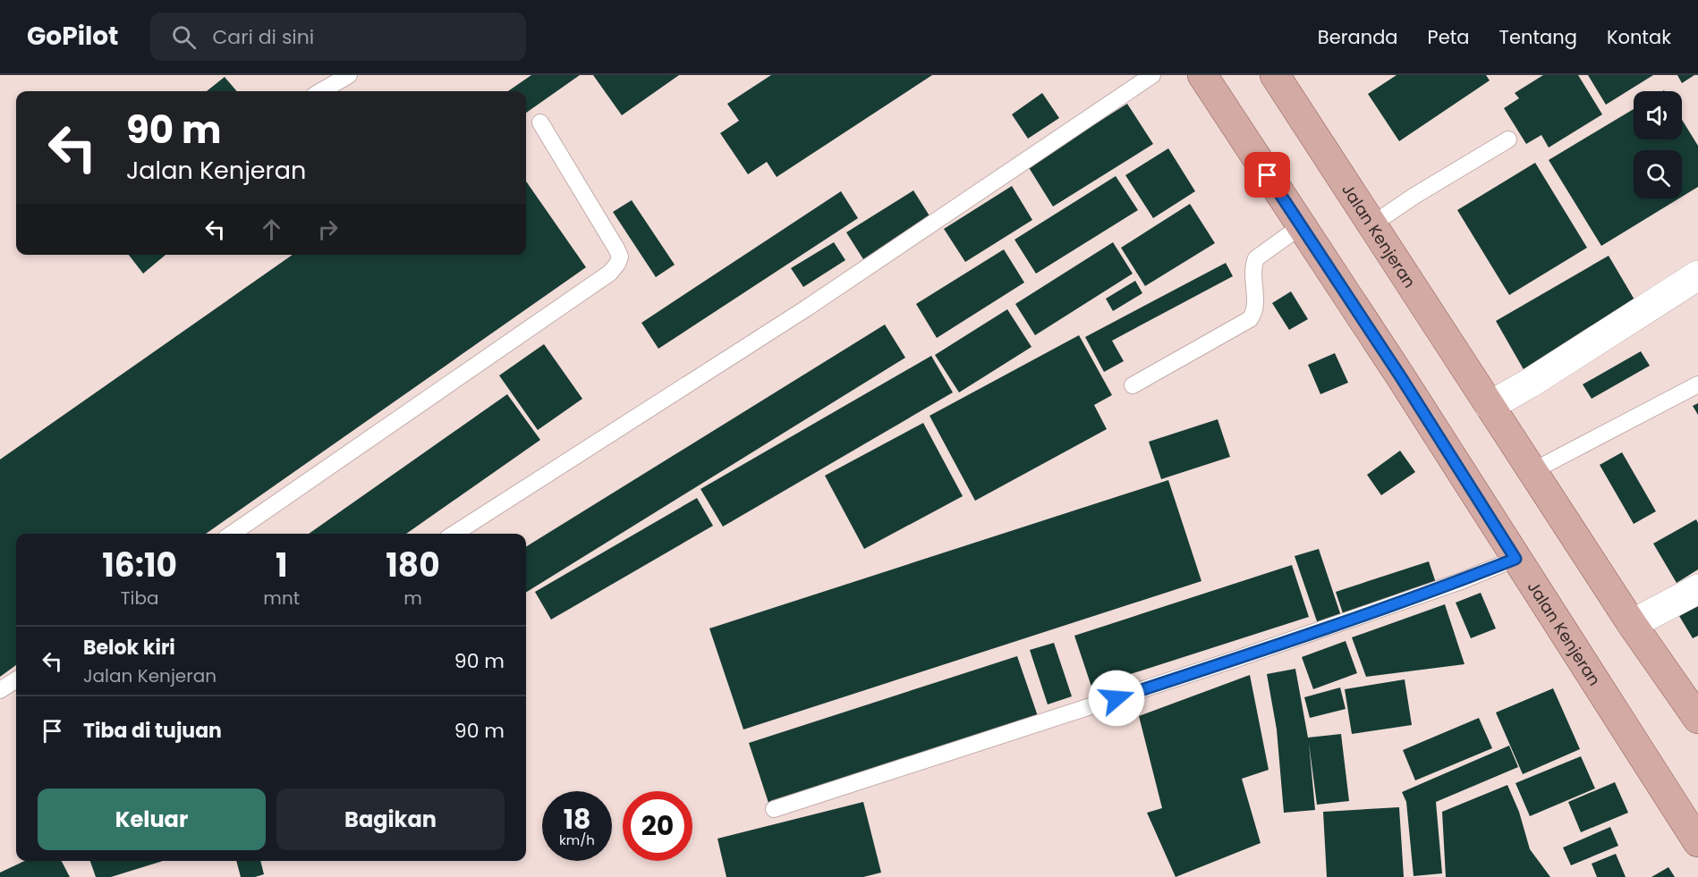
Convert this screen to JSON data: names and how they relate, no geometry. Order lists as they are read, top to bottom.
{
  "streets": {
    "main road": ["Jalan Kenjeran"]
  },
  "page": {
    "header": "GoPilot",
    "search": "Cari di sini",
    "nav": [
      "Beranda",
      "Peta",
      "Tentang",
      "Kontak"
    ],
    "turn": ["90 m", "Jalan Kenjeran"],
    "eta": [
      "16:10",
      "Tiba",
      "1",
      "mnt",
      "180",
      "m"
    ],
    "list": [
      {
        "name": "Belok kiri",
        "note": "Jalan Kenjeran",
        "value": "90 m"
      },
      {
        "name": "Tiba di tujuan",
        "value": "90 m"
      }
    ],
    "buttons": ["Keluar", "Bagikan"],
    "speed": "18 km/h",
    "limit": "20"
  }
}
